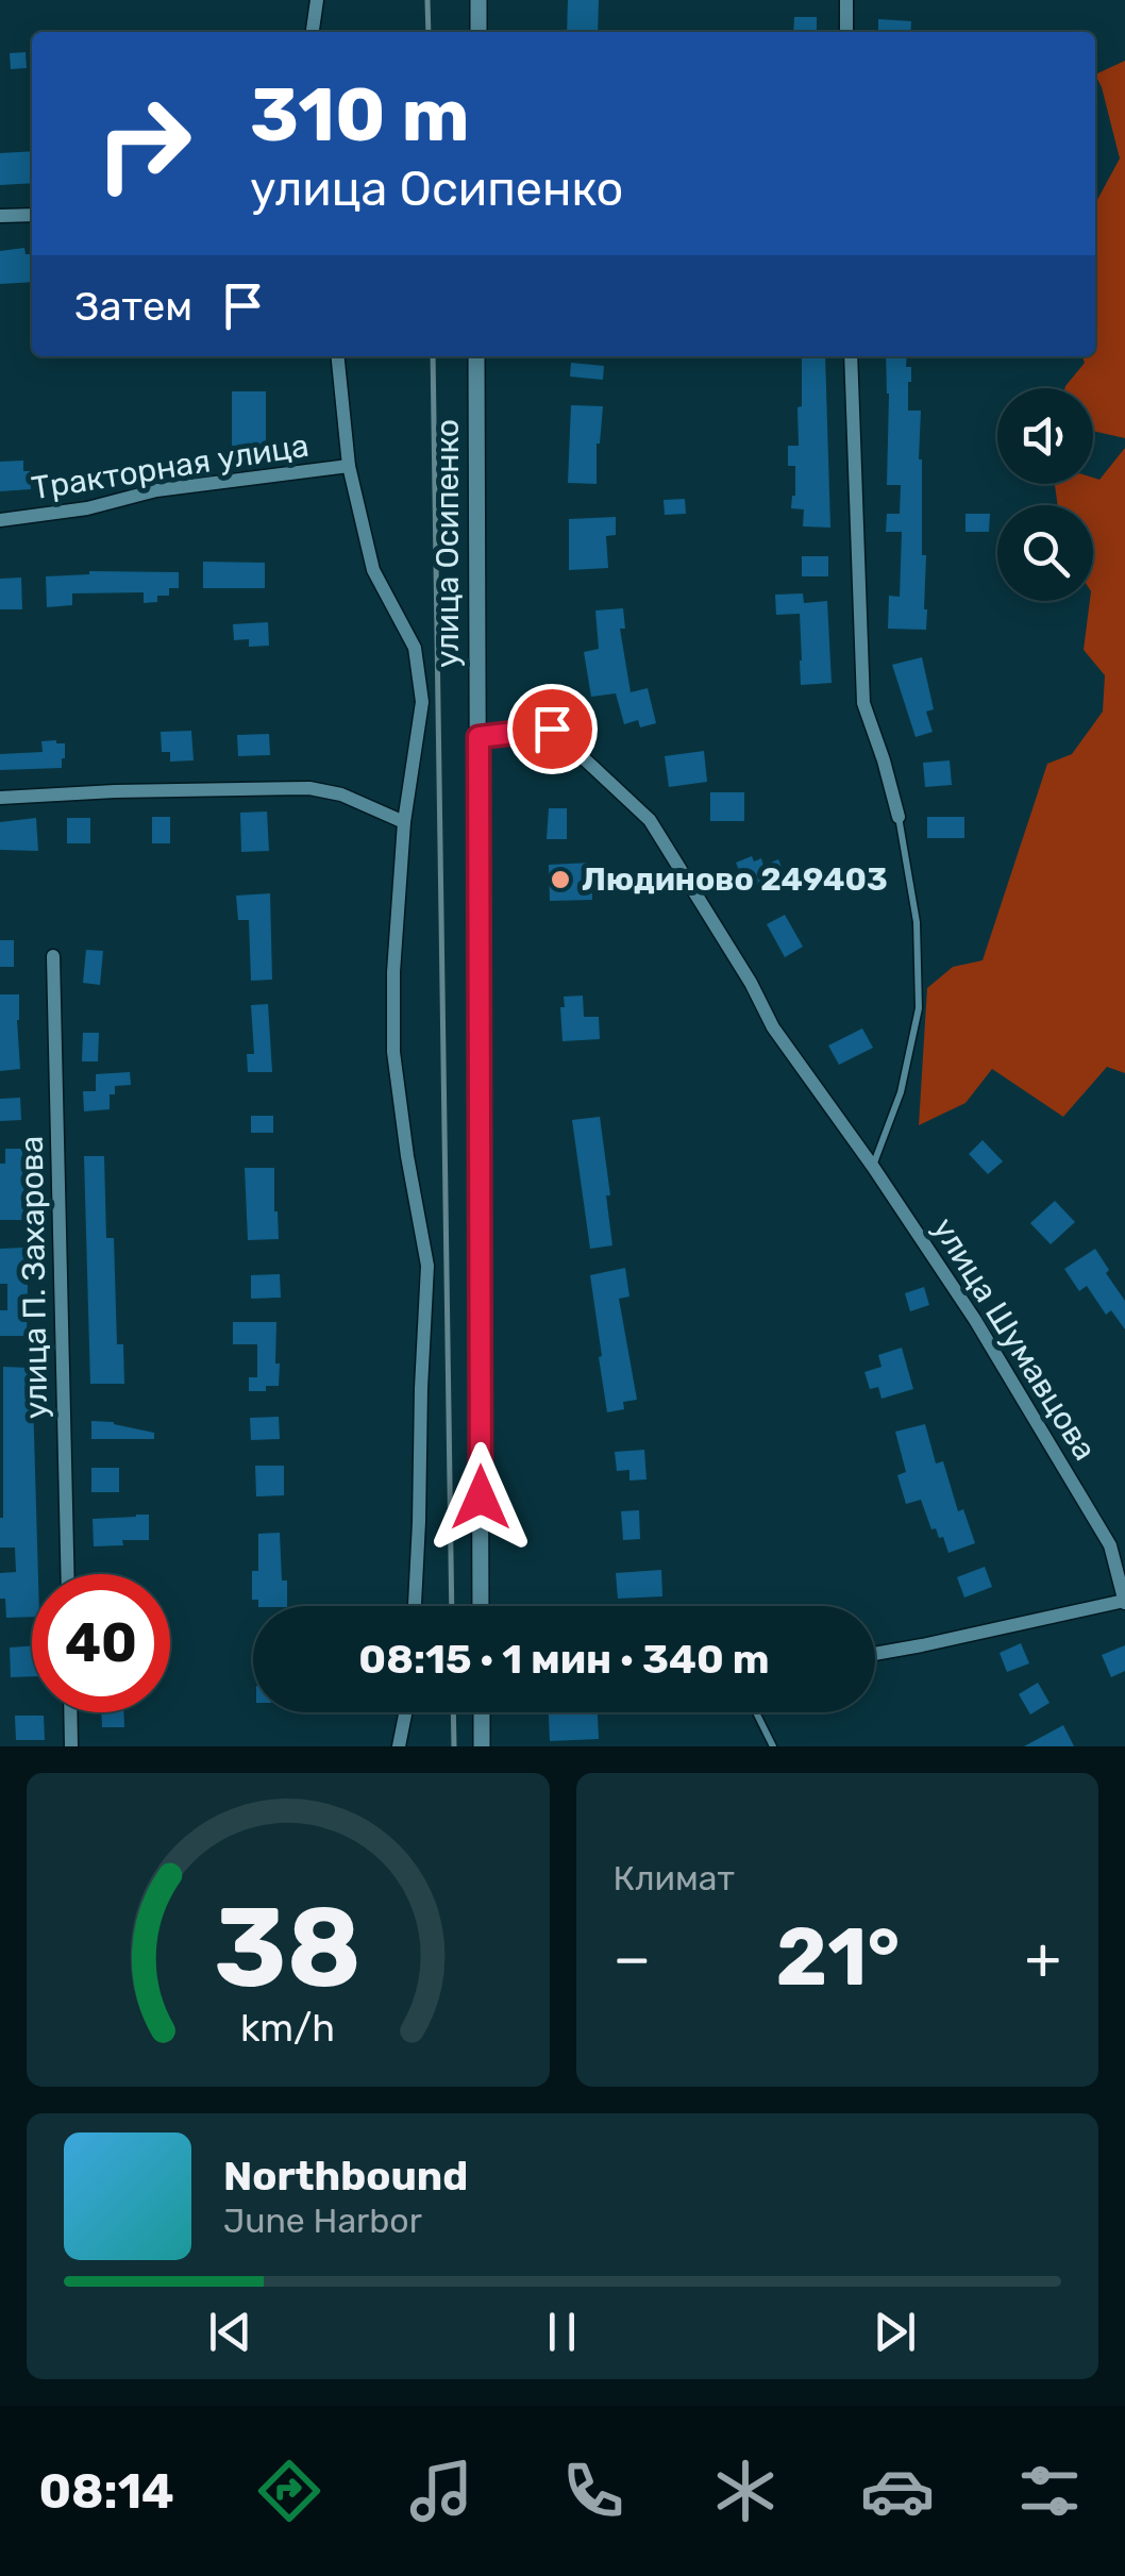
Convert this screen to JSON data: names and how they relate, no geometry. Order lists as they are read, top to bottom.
{
  "streets": {
    "street": [
      "Тракторная улица",
      "улица Осипенко",
      "улица П. Захарова",
      "улица Шумавцова"
    ]
  },
  "places": ["Людиново 249403"],
  "page": {
    "turn": ["310 m", "улица Осипенко"],
    "then": "Затем",
    "limit": "40",
    "trip": "08:15 · 1 мин · 340 m",
    "tile": "Климат",
    "heat": ["−", "21°", "+"],
    "song": ["Northbound", "June Harbor"],
    "tabs": "08:14",
    "gauge": ["38", "km/h"]
  }
}
